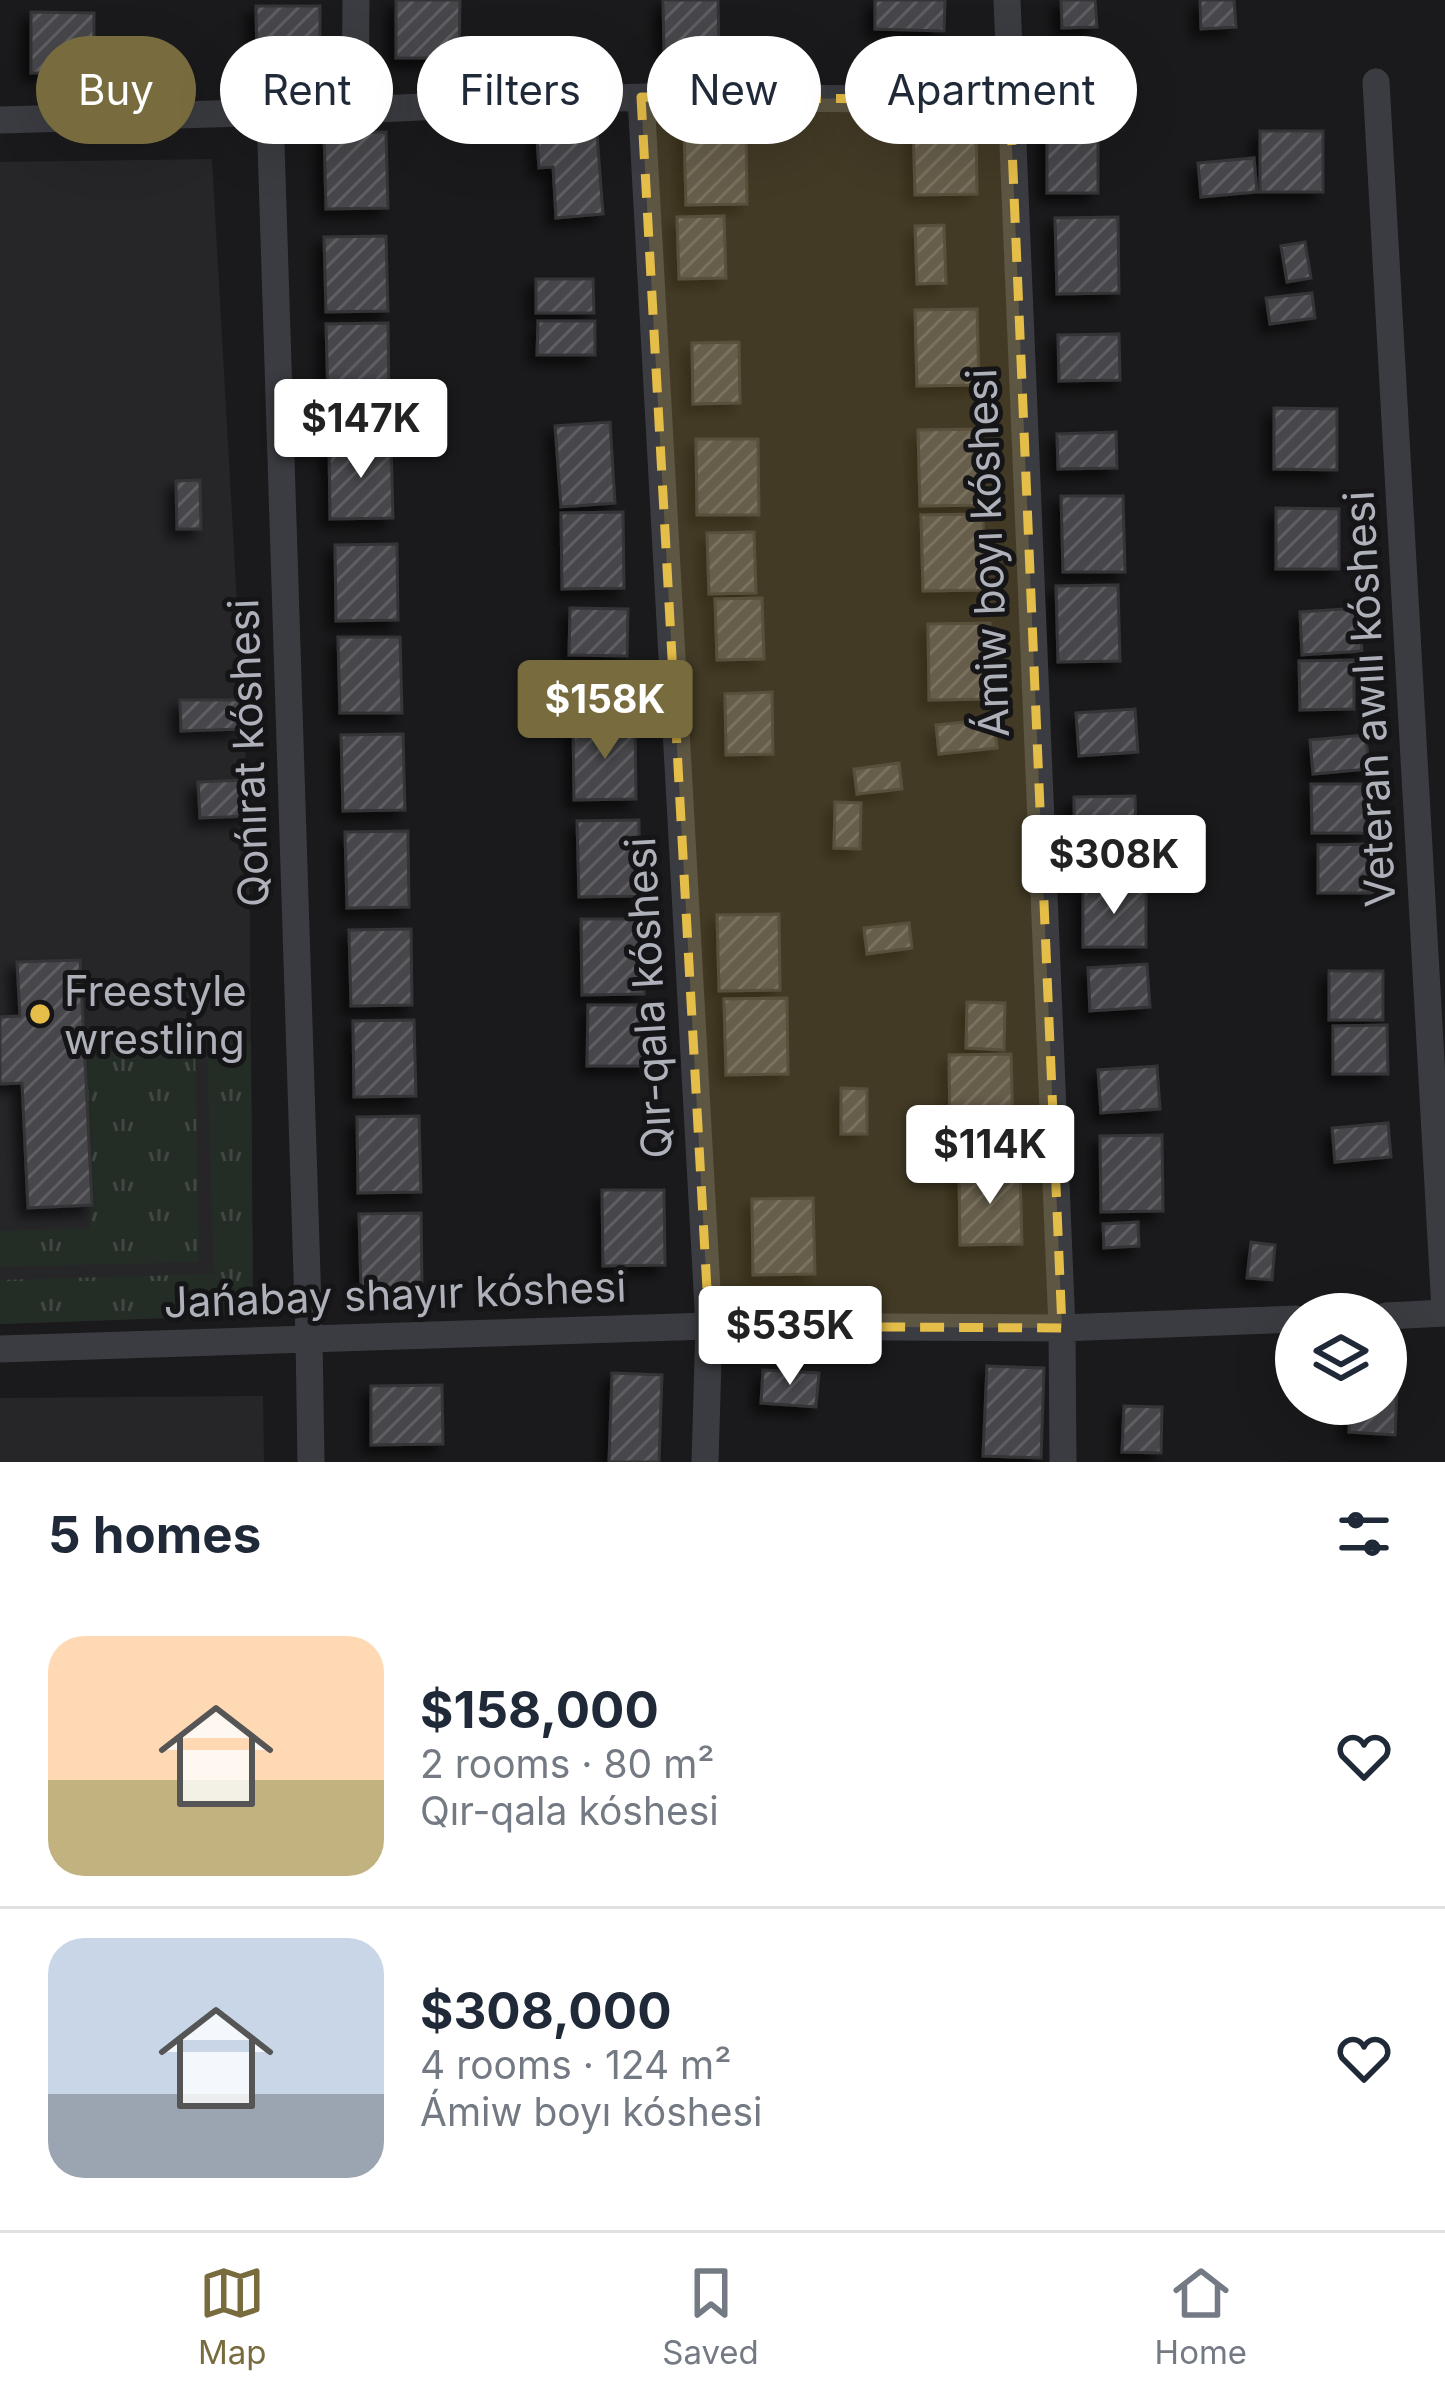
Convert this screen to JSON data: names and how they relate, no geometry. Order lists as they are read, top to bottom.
{
  "streets": {
    "street": [
      "Ámiw boyı kóshesi",
      "Veteran awılı kóshesi",
      "Qońırat kóshesi",
      "Qır-qala kóshesi",
      "Jańabay shayır kóshesi"
    ]
  },
  "crossings": [
    ["Ámiw boyı kóshesi", "Jańabay shayır kóshesi"],
    ["Qońırat kóshesi", "Jańabay shayır kóshesi"],
    ["Qır-qala kóshesi", "Jańabay shayır kóshesi"]
  ],
  "places": ["Freestyle wrestling"],
  "page": {
    "chip": [
      "Buy",
      "Rent",
      "Filters",
      "New",
      "Apartment"
    ],
    "price": [
      "$147K",
      "$158K",
      "$308K",
      "$114K",
      "$535K"
    ],
    "heading": "5 homes",
    "list": [
      {
        "name": "$158,000",
        "note": "2 rooms · 80 m² · Qır-qala kóshesi"
      },
      {
        "name": "$308,000",
        "note": "4 rooms · 124 m² · Ámiw boyı kóshesi"
      }
    ],
    "tabs": ["Map", "Saved", "Home"]
  }
}
